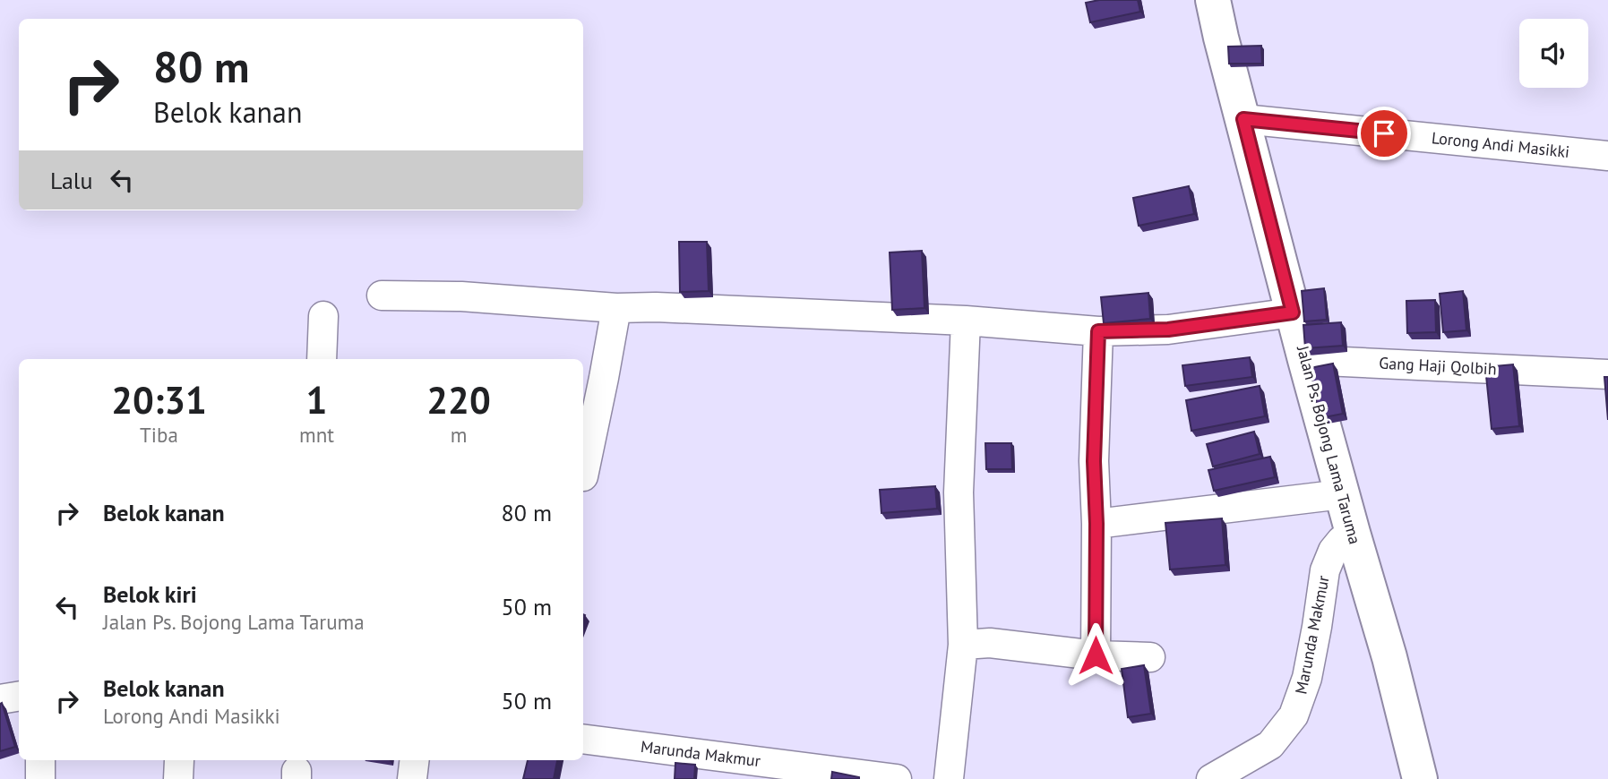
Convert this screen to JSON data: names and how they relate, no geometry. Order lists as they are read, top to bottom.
{
  "streets": {
    "main road": ["Jalan Ps. Bojong Lama Taruma"],
    "street": ["Lorong Andi Masikki", "Gang Haji Qolbih", "Marunda Makmur"]
  },
  "crossings": [
    ["Lorong Andi Masikki", "Jalan Ps. Bojong Lama Taruma"],
    ["Gang Haji Qolbih", "Jalan Ps. Bojong Lama Taruma"],
    ["Jalan Ps. Bojong Lama Taruma", "Marunda Makmur"]
  ],
  "page": {
    "turn": ["80 m", "Belok kanan"],
    "then": "Lalu",
    "eta": [
      "20:31",
      "Tiba",
      "1",
      "mnt",
      "220",
      "m"
    ],
    "list": [
      {
        "name": "Belok kanan",
        "value": "80 m"
      },
      {
        "name": "Belok kiri",
        "note": "Jalan Ps. Bojong Lama Taruma",
        "value": "50 m"
      },
      {
        "name": "Belok kanan",
        "note": "Lorong Andi Masikki",
        "value": "50 m"
      }
    ]
  }
}
